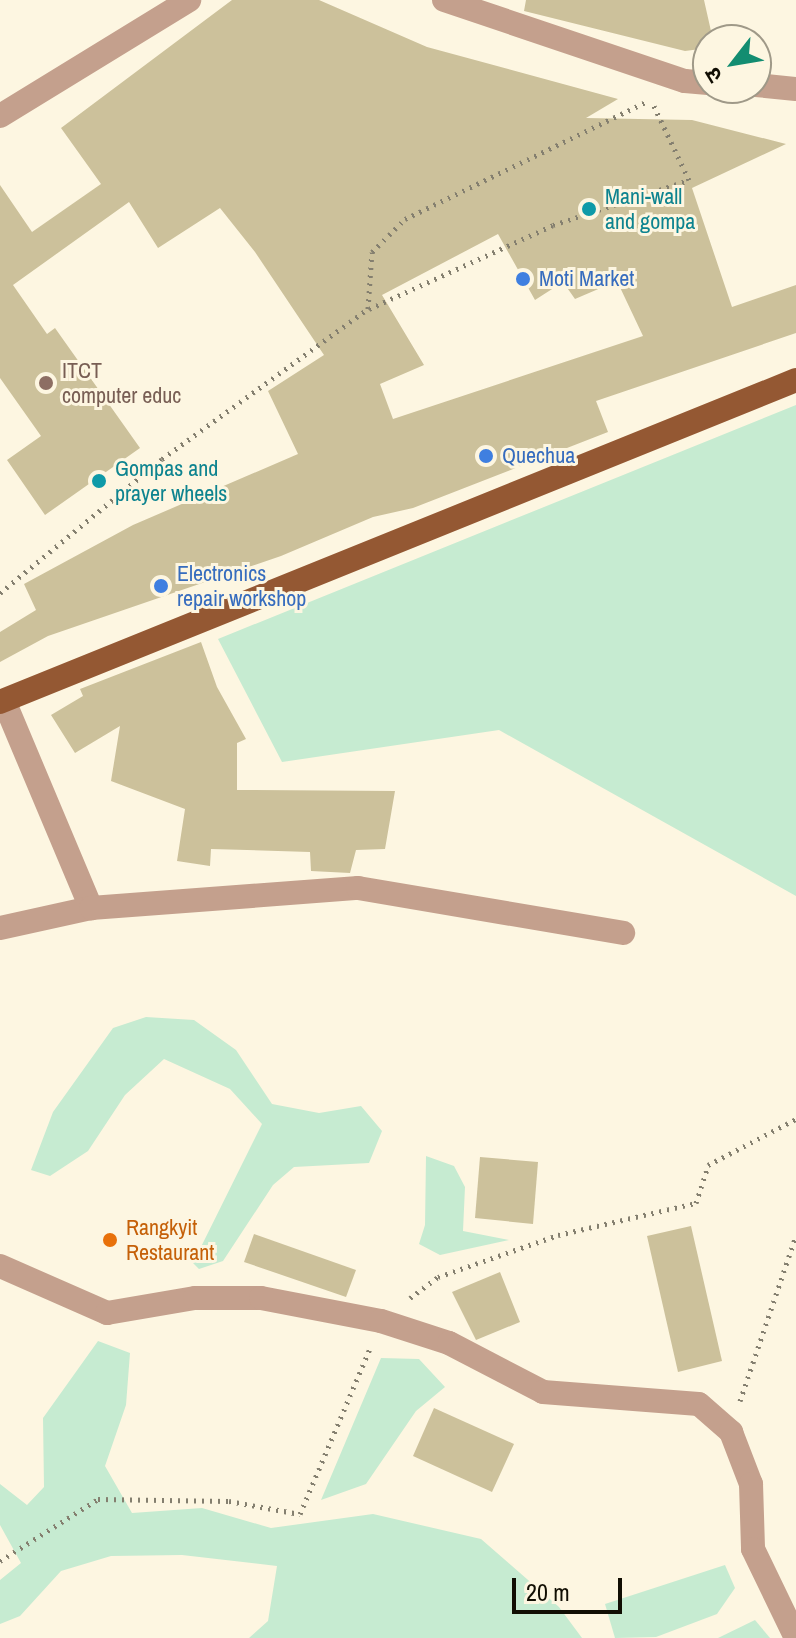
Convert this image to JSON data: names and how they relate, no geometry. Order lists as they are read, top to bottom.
{
  "places": [
    "Mani-wall and gompa",
    "Moti Market",
    "ITCT computer educ",
    "Quechua",
    "Gompas and prayer wheels",
    "Electronics repair workshop",
    "Rangkyit Restaurant"
  ],
  "scale_bar": "20 m",
  "north": "bottom left"
}
